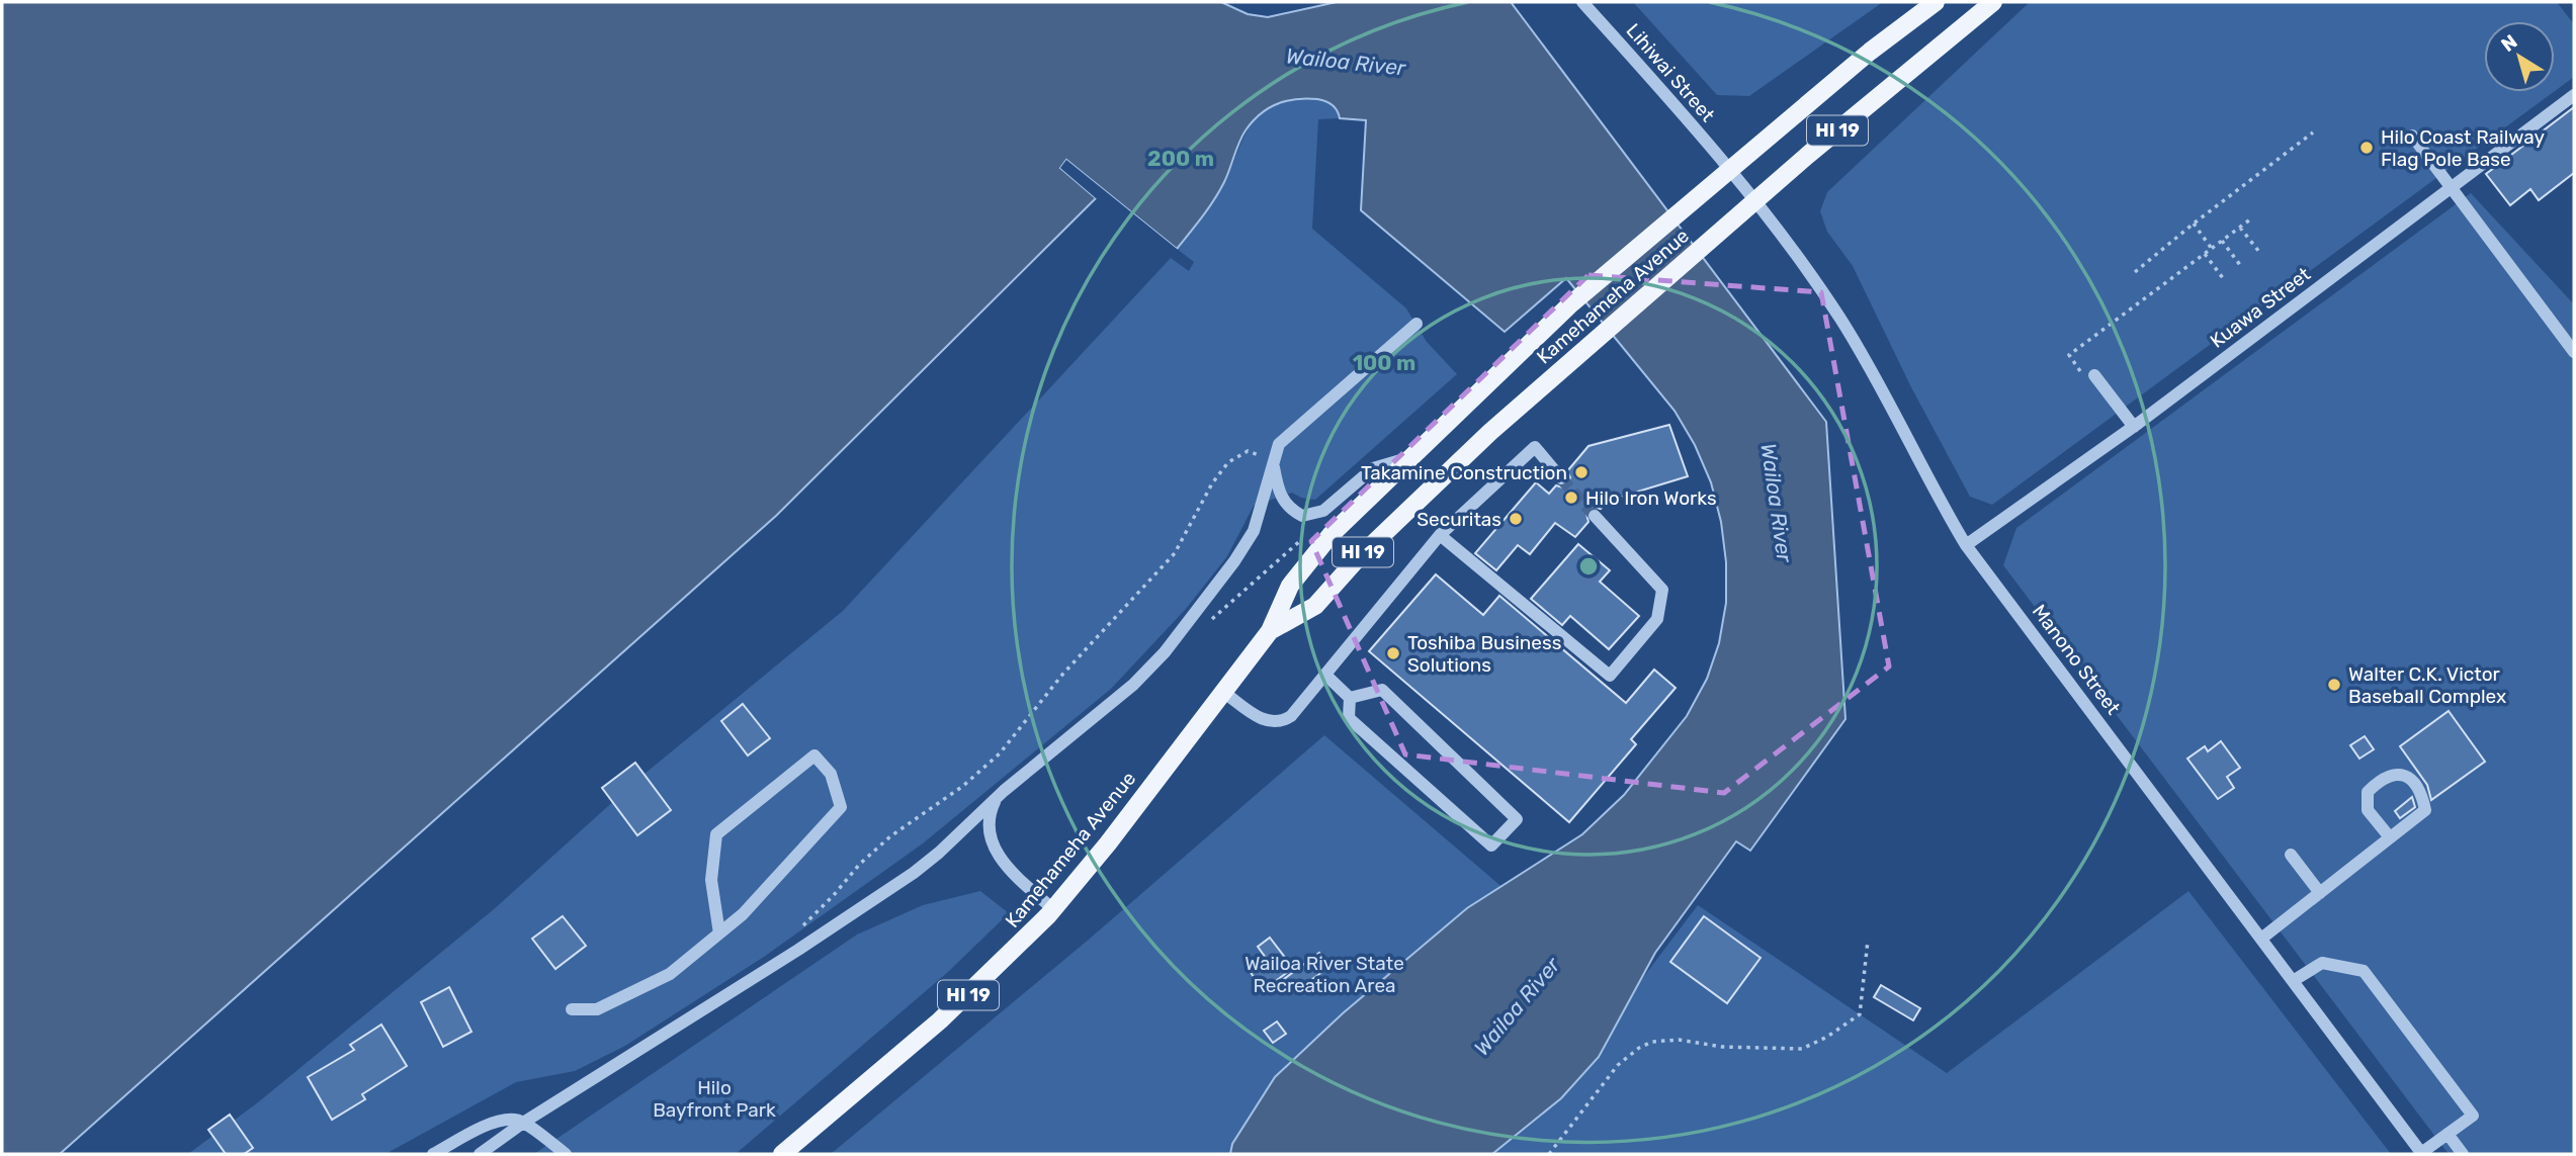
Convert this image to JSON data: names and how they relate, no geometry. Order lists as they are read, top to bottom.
{
  "streets": {
    "main road": ["HI 19", "Kamehameha Avenue"],
    "street": ["Lihiwai Street", "Kuawa Street", "Manono Street"]
  },
  "crossings": [
    ["Lihiwai Street", "Kamehameha Avenue"],
    ["Lihiwai Street", "Manono Street"],
    ["Kamehameha Avenue", "Manono Street"],
    ["Kuawa Street", "Manono Street"]
  ],
  "water": ["Wailoa River"],
  "parks": ["Wailoa River State Recreation Area", "Hilo Bayfront Park"],
  "places": [
    "Hilo Coast Railway Flag Pole Base",
    "Takamine Construction",
    "Hilo Iron Works",
    "Securitas",
    "Toshiba Business Solutions",
    "Walter C.K. Victor Baseball Complex"
  ],
  "north": "top left",
  "rings": ["200 m", "100 m"]
}
